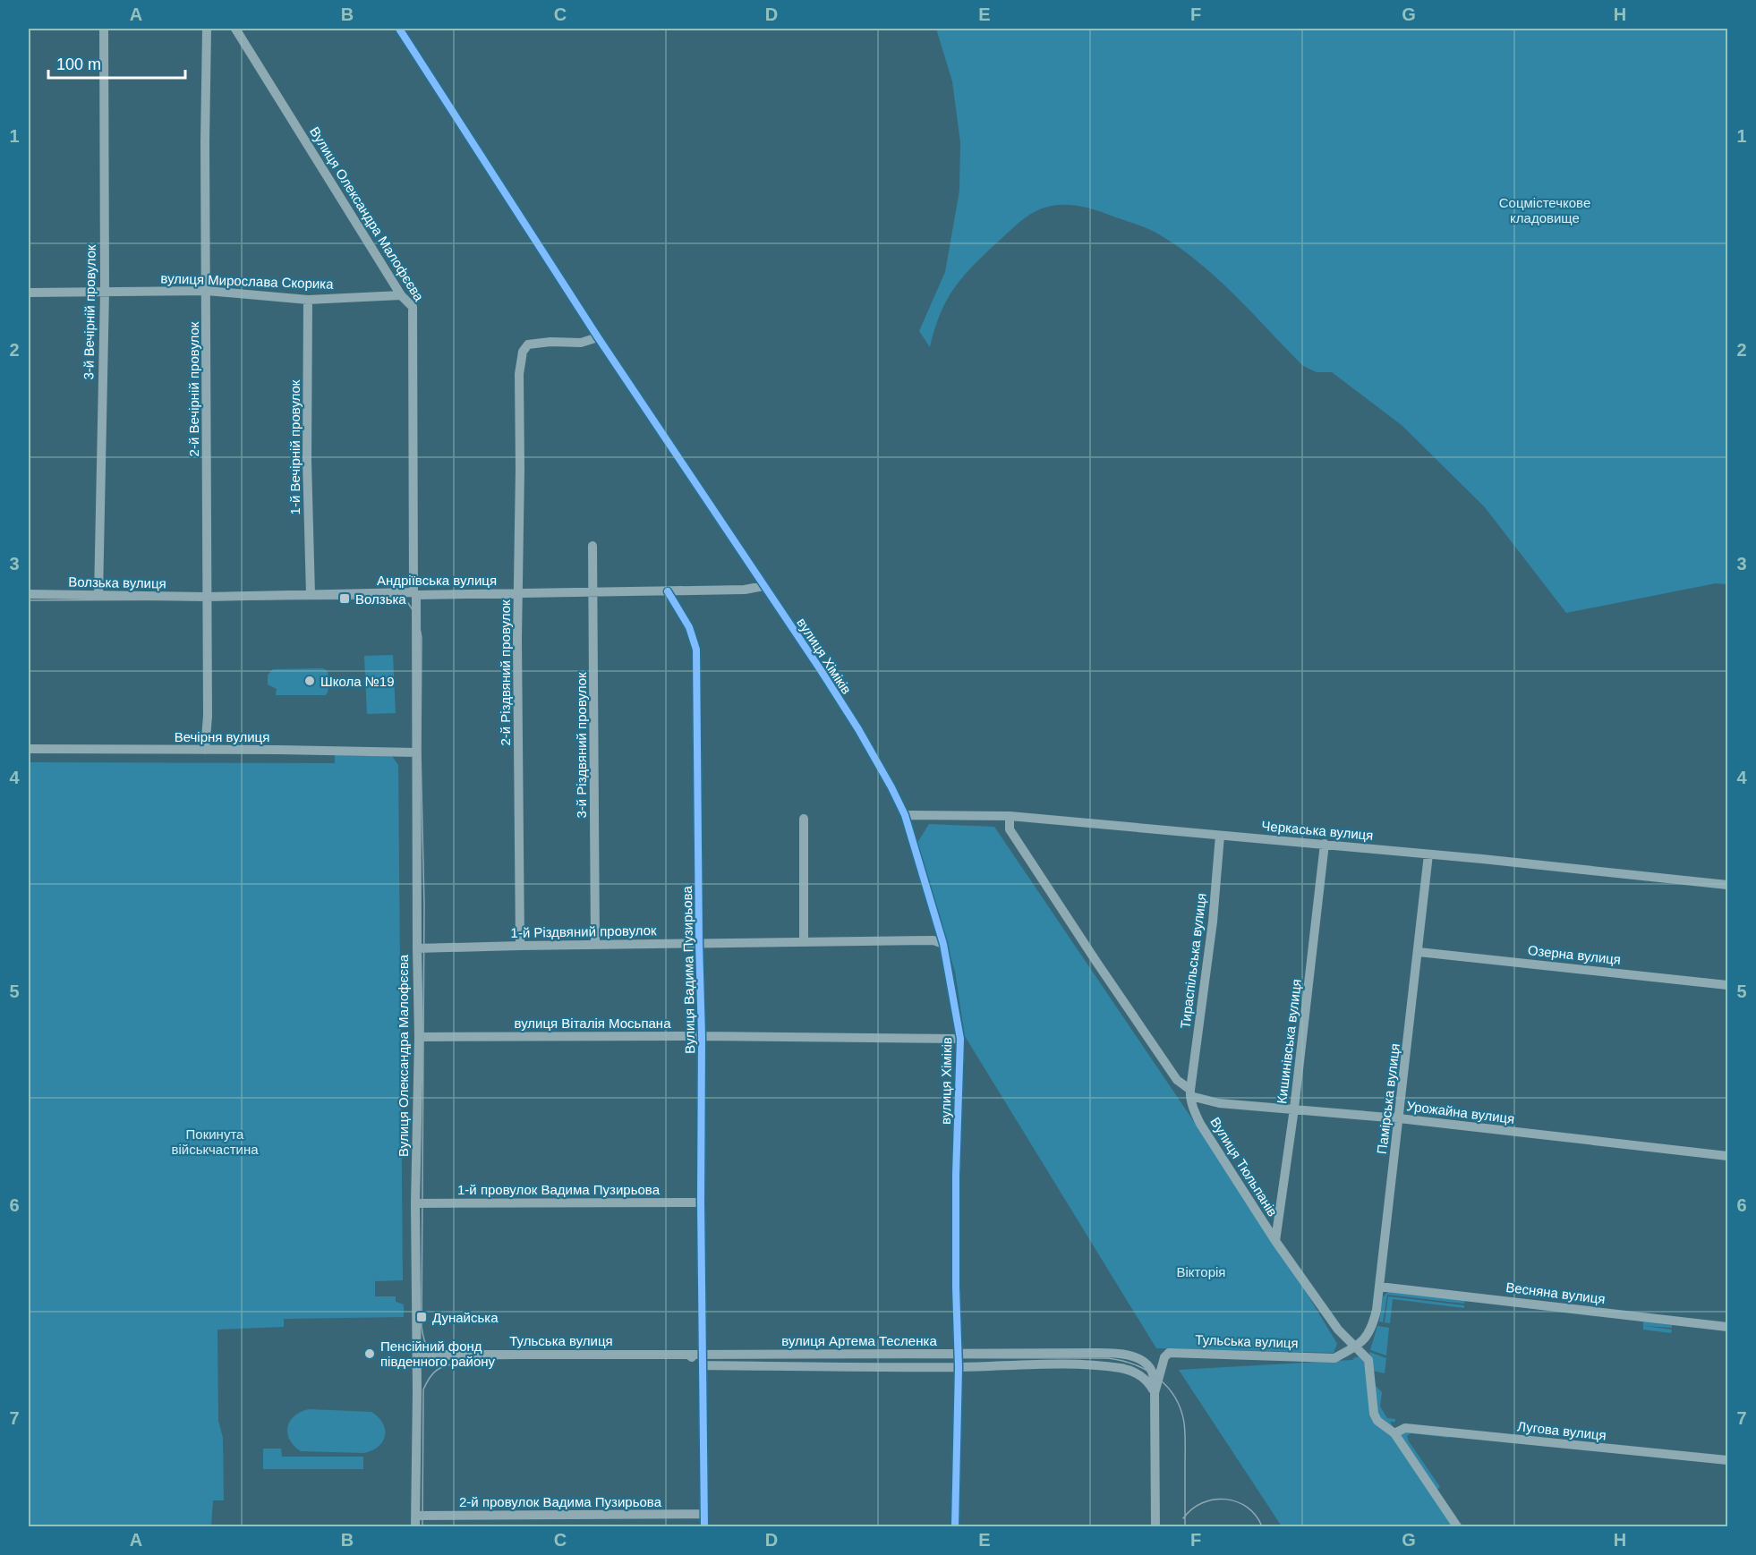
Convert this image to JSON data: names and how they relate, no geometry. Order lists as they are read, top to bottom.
{
  "streets": {
    "street": [
      "Вулиця Олександра Малофєєва",
      "вулиця Мирослава Скорика",
      "3-й Вечірній провулок",
      "2-й Вечірній провулок",
      "1-й Вечірній провулок",
      "Андріївська вулиця",
      "Волзька вулиця",
      "вулиця Хіміків",
      "2-й Різдвяний провулок",
      "Вечірня вулиця",
      "3-й Різдвяний провулок",
      "Черкаська вулиця",
      "1-й Різдвяний провулок",
      "Озерна вулиця",
      "Тираспільська вулиця",
      "Вулиця Вадима Пузирьова",
      "вулиця Віталія Мосьпана",
      "Кишинівська вулиця",
      "Памірська вулиця",
      "Урожайна вулиця",
      "Вулиця Тюльпанів",
      "1-й провулок Вадима Пузирьова",
      "Весняна вулиця",
      "Тульська вулиця",
      "вулиця Артема Тесленка",
      "Лугова вулиця",
      "2-й провулок Вадима Пузирьова"
    ]
  },
  "crossings": [
    ["Вулиця Олександра Малофєєва", "вулиця Мирослава Скорика"],
    ["Вулиця Олександра Малофєєва", "Андріївська вулиця"],
    ["Вулиця Олександра Малофєєва", "Вечірня вулиця"],
    ["Вулиця Олександра Малофєєва", "1-й Різдвяний провулок"],
    ["Вулиця Олександра Малофєєва", "вулиця Віталія Мосьпана"],
    ["Вулиця Олександра Малофєєва", "1-й провулок Вадима Пузирьова"],
    ["Вулиця Олександра Малофєєва", "Тульська вулиця"],
    ["Вулиця Олександра Малофєєва", "2-й провулок Вадима Пузирьова"],
    ["вулиця Мирослава Скорика", "3-й Вечірній провулок"],
    ["вулиця Мирослава Скорика", "2-й Вечірній провулок"],
    ["вулиця Мирослава Скорика", "1-й Вечірній провулок"],
    ["3-й Вечірній провулок", "Волзька вулиця"],
    ["2-й Вечірній провулок", "Андріївська вулиця"],
    ["2-й Вечірній провулок", "Волзька вулиця"],
    ["2-й Вечірній провулок", "Вечірня вулиця"],
    ["1-й Вечірній провулок", "Андріївська вулиця"],
    ["Андріївська вулиця", "Волзька вулиця"],
    ["Андріївська вулиця", "вулиця Хіміків"],
    ["Андріївська вулиця", "2-й Різдвяний провулок"],
    ["Андріївська вулиця", "3-й Різдвяний провулок"],
    ["Андріївська вулиця", "Вулиця Вадима Пузирьова"],
    ["вулиця Хіміків", "2-й Різдвяний провулок"],
    ["вулиця Хіміків", "Черкаська вулиця"],
    ["вулиця Хіміків", "1-й Різдвяний провулок"],
    ["вулиця Хіміків", "вулиця Віталія Мосьпана"],
    ["вулиця Хіміків", "вулиця Артема Тесленка"],
    ["2-й Різдвяний провулок", "1-й Різдвяний провулок"],
    ["3-й Різдвяний провулок", "1-й Різдвяний провулок"],
    ["Черкаська вулиця", "Тираспільська вулиця"],
    ["Черкаська вулиця", "Кишинівська вулиця"],
    ["Черкаська вулиця", "Памірська вулиця"],
    ["Черкаська вулиця", "Вулиця Тюльпанів"],
    ["1-й Різдвяний провулок", "Вулиця Вадима Пузирьова"],
    ["Озерна вулиця", "Памірська вулиця"],
    ["Тираспільська вулиця", "Урожайна вулиця"],
    ["Тираспільська вулиця", "Вулиця Тюльпанів"],
    ["Вулиця Вадима Пузирьова", "вулиця Віталія Мосьпана"],
    ["Вулиця Вадима Пузирьова", "1-й провулок Вадима Пузирьова"],
    ["Вулиця Вадима Пузирьова", "Тульська вулиця"],
    ["Вулиця Вадима Пузирьова", "вулиця Артема Тесленка"],
    ["Вулиця Вадима Пузирьова", "2-й провулок Вадима Пузирьова"],
    ["Кишинівська вулиця", "Урожайна вулиця"],
    ["Кишинівська вулиця", "Вулиця Тюльпанів"],
    ["Памірська вулиця", "Урожайна вулиця"],
    ["Памірська вулиця", "Вулиця Тюльпанів"],
    ["Памірська вулиця", "Весняна вулиця"],
    ["Памірська вулиця", "Тульська вулиця"],
    ["Урожайна вулиця", "Вулиця Тюльпанів"],
    ["Вулиця Тюльпанів", "Тульська вулиця"],
    ["Вулиця Тюльпанів", "Лугова вулиця"],
    ["Тульська вулиця", "вулиця Артема Тесленка"]
  ],
  "parks": ["Соцмістечкове кладовище", "Покинута військчастина", "Вікторія"],
  "places": {
    "transit": ["Волзька", "Дунайська"],
    "other": ["Школа №19", "Пенсійний фонд південного району"]
  },
  "scale_bar": "100 m",
  "grid": {
    "columns": [
      "A",
      "B",
      "C",
      "D",
      "E",
      "F",
      "G",
      "H"
    ],
    "rows": [
      "1",
      "2",
      "3",
      "4",
      "5",
      "6",
      "7"
    ]
  }
}
